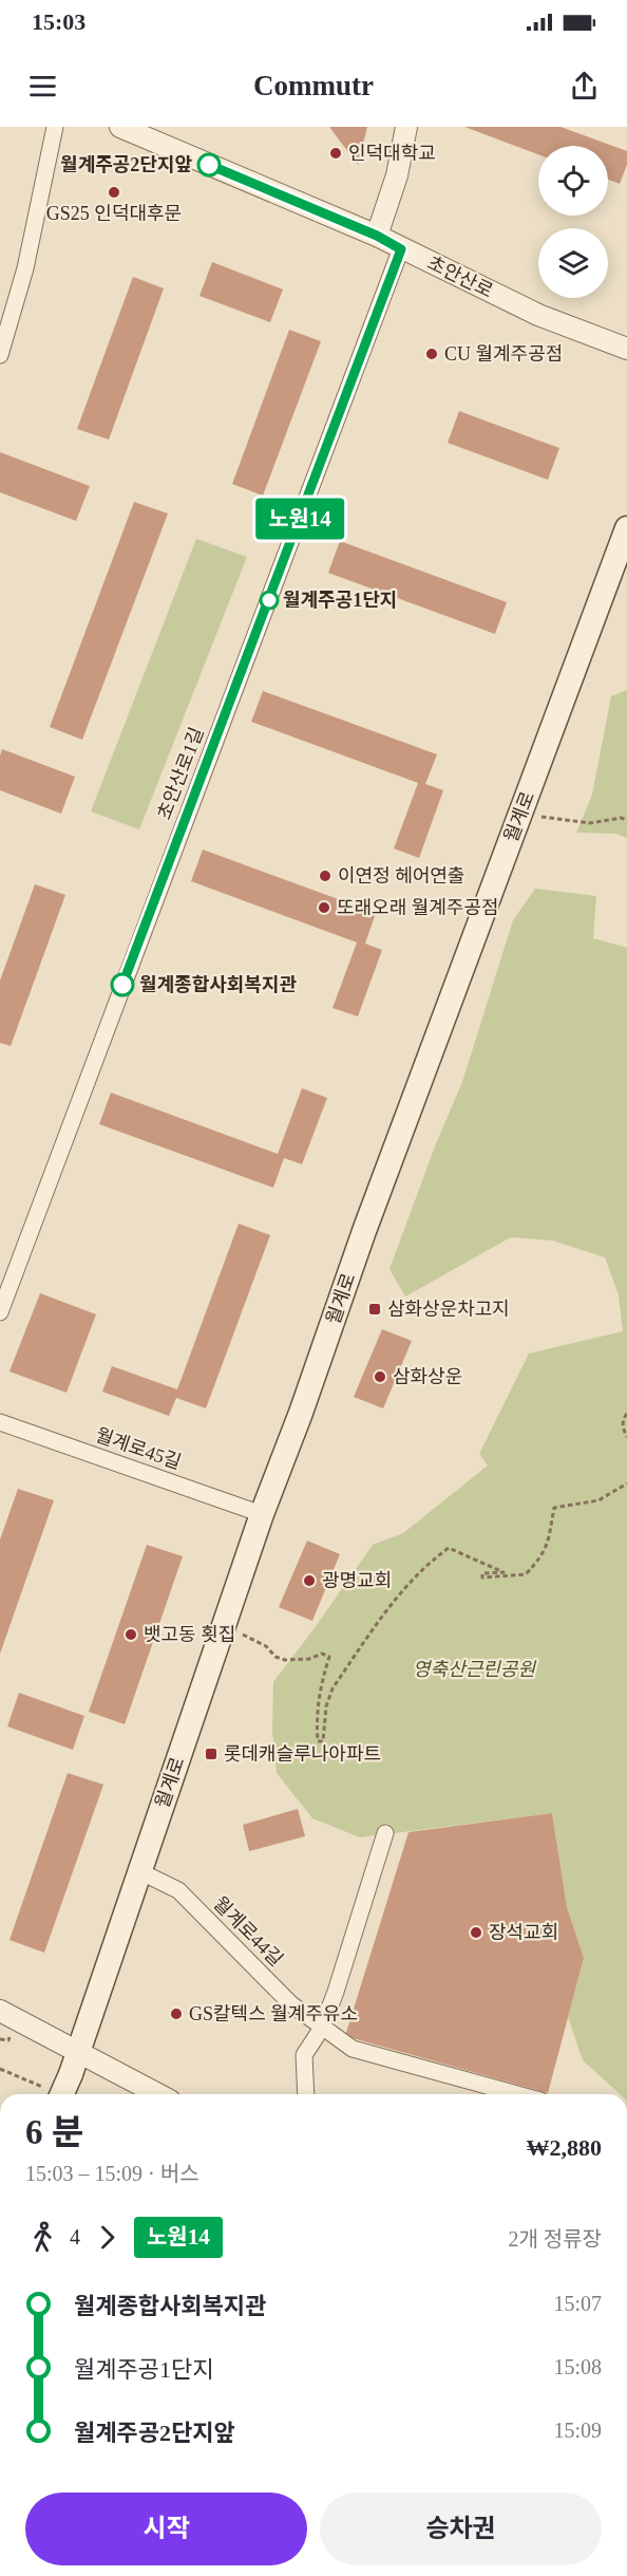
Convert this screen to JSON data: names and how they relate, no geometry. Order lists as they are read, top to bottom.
{
  "streets": {
    "main road": ["월계로"],
    "street": [
      "초안산로",
      "초안산로1길",
      "월계로45길",
      "월계로44길"
    ]
  },
  "crossings": [
    ["초안산로", "초안산로1길"],
    ["월계로", "월계로45길"],
    ["월계로", "월계로44길"]
  ],
  "parks": ["영축산근린공원"],
  "places": {
    "other": [
      "인덕대학교",
      "월계주공2단지앞",
      "GS25 인덕대후문",
      "CU 월계주공점",
      "월계주공1단지",
      "이연정 헤어연출",
      "또래오래 월계주공점",
      "월계종합사회복지관",
      "삼화상운",
      "광명교회",
      "뱃고동 횟집",
      "장석교회",
      "GS칼텍스 월계주유소"
    ],
    "transit": ["삼화상운차고지", "롯데캐슬루나아파트"]
  },
  "lines": ["bus line 노원14"],
  "page": {
    "status": "15:03",
    "header": "Commutr",
    "on_map": "노원14",
    "heading": ["6 분", "15:03 – 15:09 · 버스", "₩2,880"],
    "legs": ["4", "노원14", "2개 정류장"],
    "list": [
      {
        "name": "월계종합사회복지관",
        "value": "15:07"
      },
      {
        "name": "월계주공1단지",
        "value": "15:08"
      },
      {
        "name": "월계주공2단지앞",
        "value": "15:09"
      }
    ],
    "buttons": ["시작", "승차권"]
  }
}
